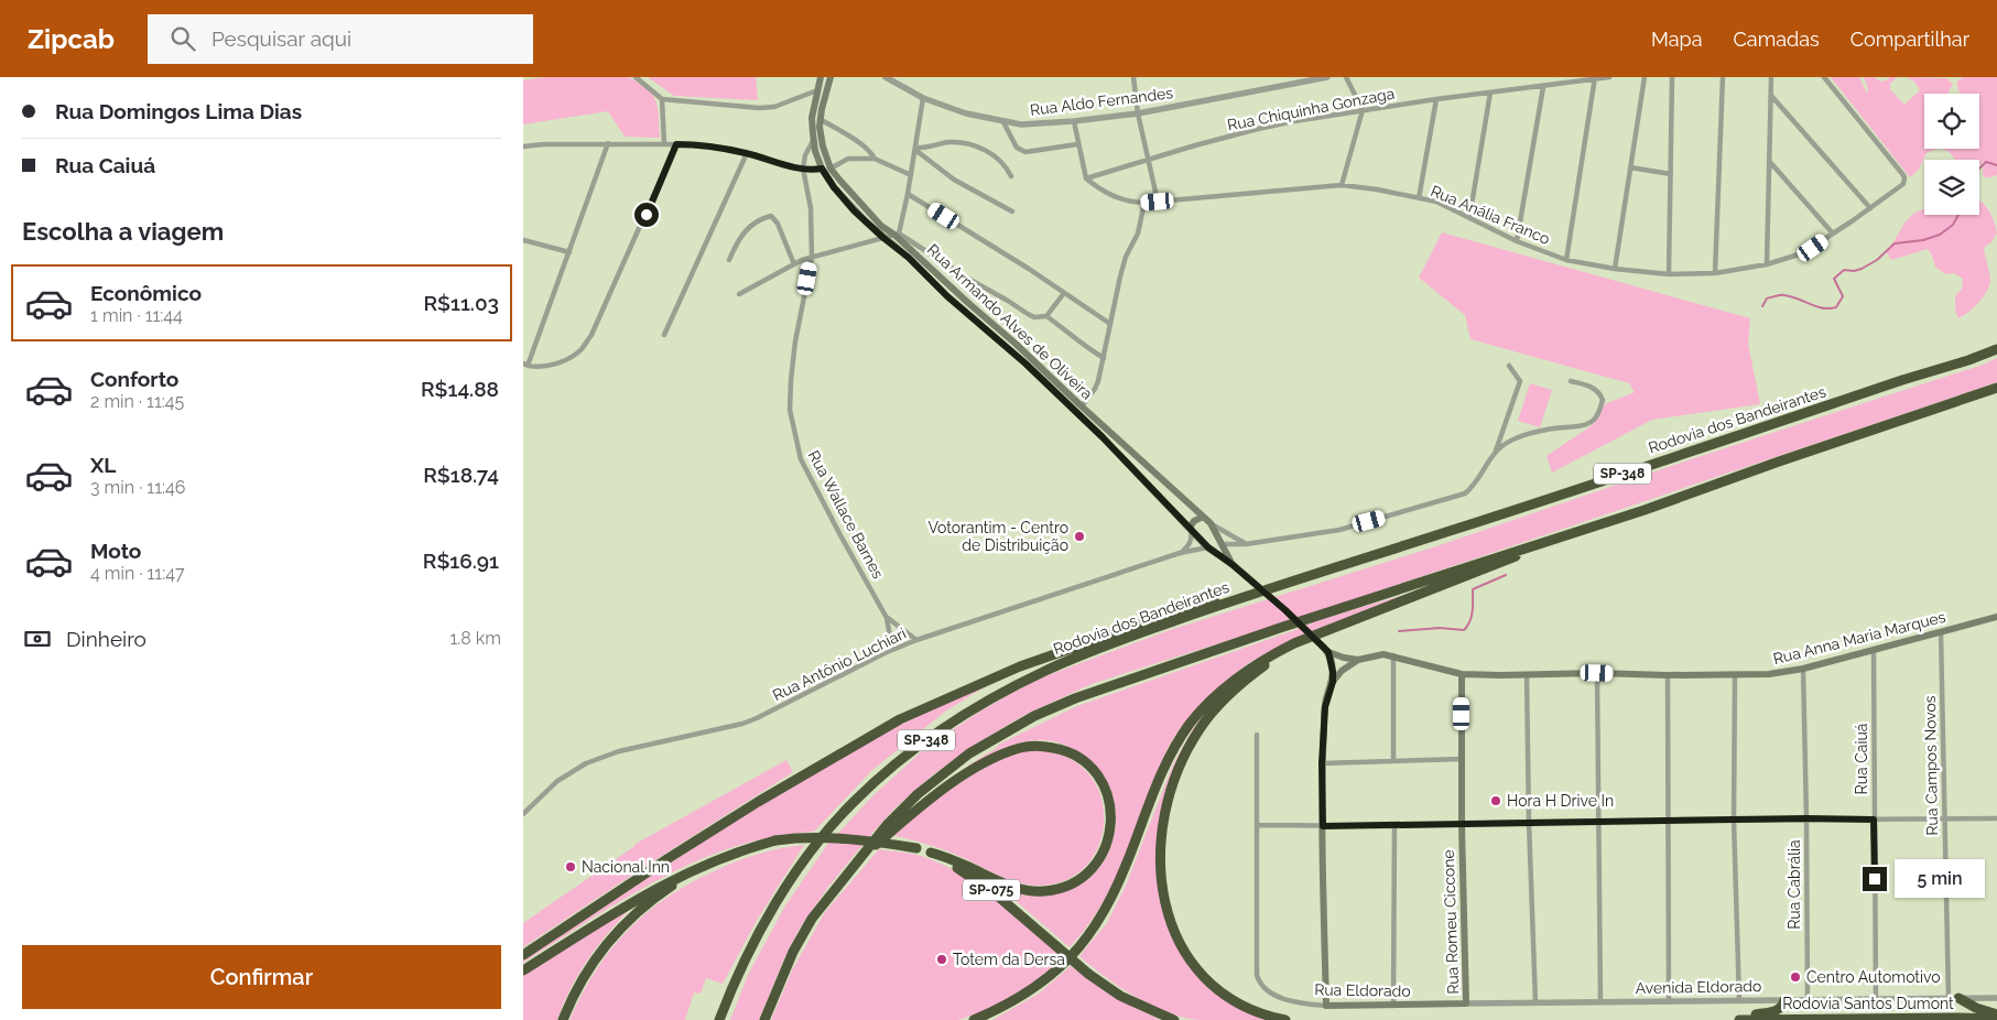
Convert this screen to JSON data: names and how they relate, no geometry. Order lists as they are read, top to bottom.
{
  "streets": {
    "highway": [
      "Rodovia dos Bandeirantes",
      "SP-348",
      "SP-075",
      "Rodovia Santos Dumont"
    ],
    "main road": [
      "Rua Armando Alves de Oliveira",
      "Rua Anna Maria Marques",
      "Rua Romeu Ciccone",
      "Rua Eldorado"
    ],
    "street": [
      "Rua Aldo Fernandes",
      "Rua Chiquinha Gonzaga",
      "Rua Anália Franco",
      "Rua Wallace Barnes",
      "Rua Antônio Luchiari",
      "Rua Caiuá",
      "Rua Campos Novos",
      "Rua Cabrália",
      "Avenida Eldorado"
    ]
  },
  "crossings": [
    ["Rua Chiquinha Gonzaga", "Rua Anália Franco"],
    ["Rua Armando Alves de Oliveira", "Rua Antônio Luchiari"],
    ["Rua Wallace Barnes", "Rua Antônio Luchiari"],
    ["Rua Anna Maria Marques", "Rua Caiuá"],
    ["Rua Anna Maria Marques", "Rua Campos Novos"],
    ["Rua Anna Maria Marques", "Rua Cabrália"],
    ["Rua Anna Maria Marques", "Rua Romeu Ciccone"],
    ["Rua Caiuá", "Avenida Eldorado"],
    ["Rua Campos Novos", "Avenida Eldorado"],
    ["Rua Cabrália", "Avenida Eldorado"],
    ["Rua Romeu Ciccone", "Avenida Eldorado"],
    ["Rua Romeu Ciccone", "Rua Eldorado"],
    ["Avenida Eldorado", "Rua Eldorado"]
  ],
  "places": [
    "Votorantim - Centro de Distribuição",
    "Hora H Drive In",
    "Nacional Inn",
    "Totem da Dersa",
    "Centro Automotivo"
  ],
  "page": {
    "header": "Zipcab",
    "search": "Pesquisar aqui",
    "nav": ["Mapa", "Camadas", "Compartilhar"],
    "banner": ["Rua Domingos Lima Dias", "Rua Caiuá"],
    "heading": "Escolha a viagem",
    "list": [
      {
        "name": "Econômico",
        "note": "1 min · 11:44",
        "value": "R$11.03"
      },
      {
        "name": "Conforto",
        "note": "2 min · 11:45",
        "value": "R$14.88"
      },
      {
        "name": "XL",
        "note": "3 min · 11:46",
        "value": "R$18.74"
      },
      {
        "name": "Moto",
        "note": "4 min · 11:47",
        "value": "R$16.91"
      }
    ],
    "pay": ["Dinheiro", "1.8 km"],
    "bubble": "5 min",
    "buttons": "Confirmar"
  }
}
